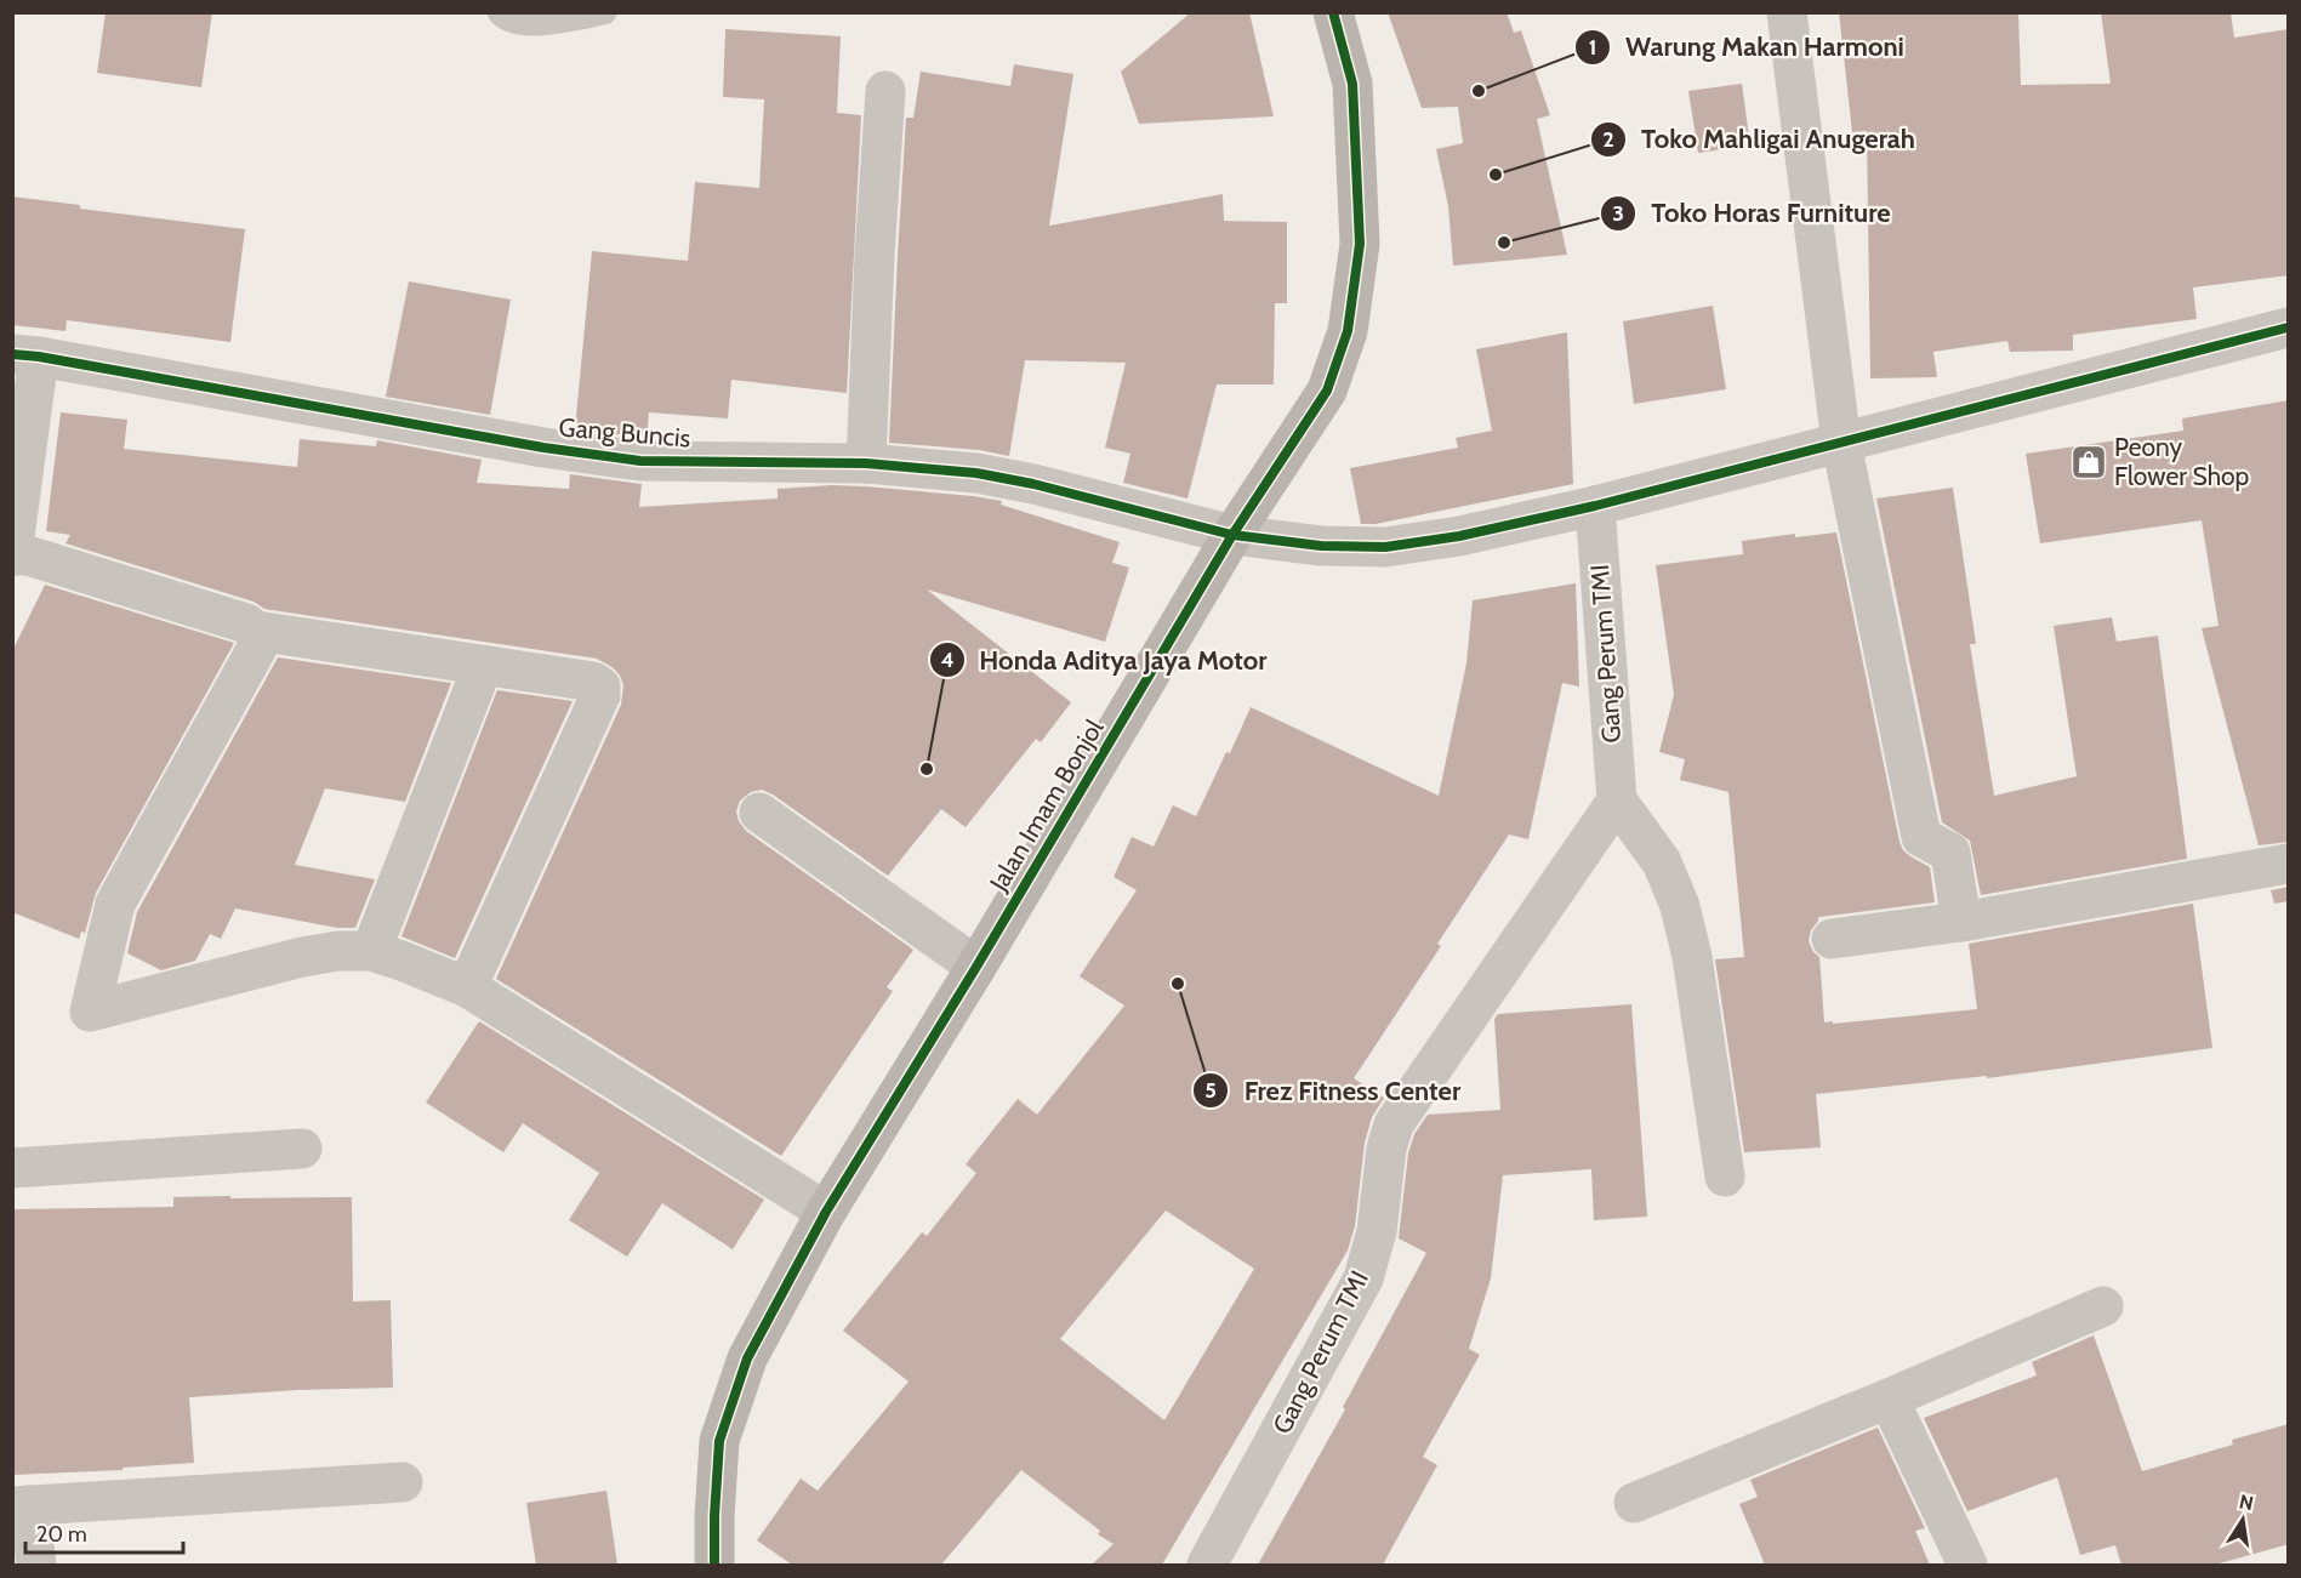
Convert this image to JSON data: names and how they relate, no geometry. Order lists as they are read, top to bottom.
{
  "streets": {
    "street": ["Gang Buncis", "Gang Perum TMI", "Jalan Imam Bonjol"]
  },
  "crossings": [
    ["Gang Buncis", "Gang Perum TMI"],
    ["Gang Buncis", "Jalan Imam Bonjol"]
  ],
  "places": {
    "other": [
      "Warung Makan Harmoni",
      "Toko Mahligai Anugerah",
      "Toko Horas Furniture",
      "Honda Aditya Jaya Motor",
      "Frez Fitness Center"
    ],
    "shop": ["Peony Flower Shop"]
  },
  "scale_bar": "20 m",
  "north": "top"
}
